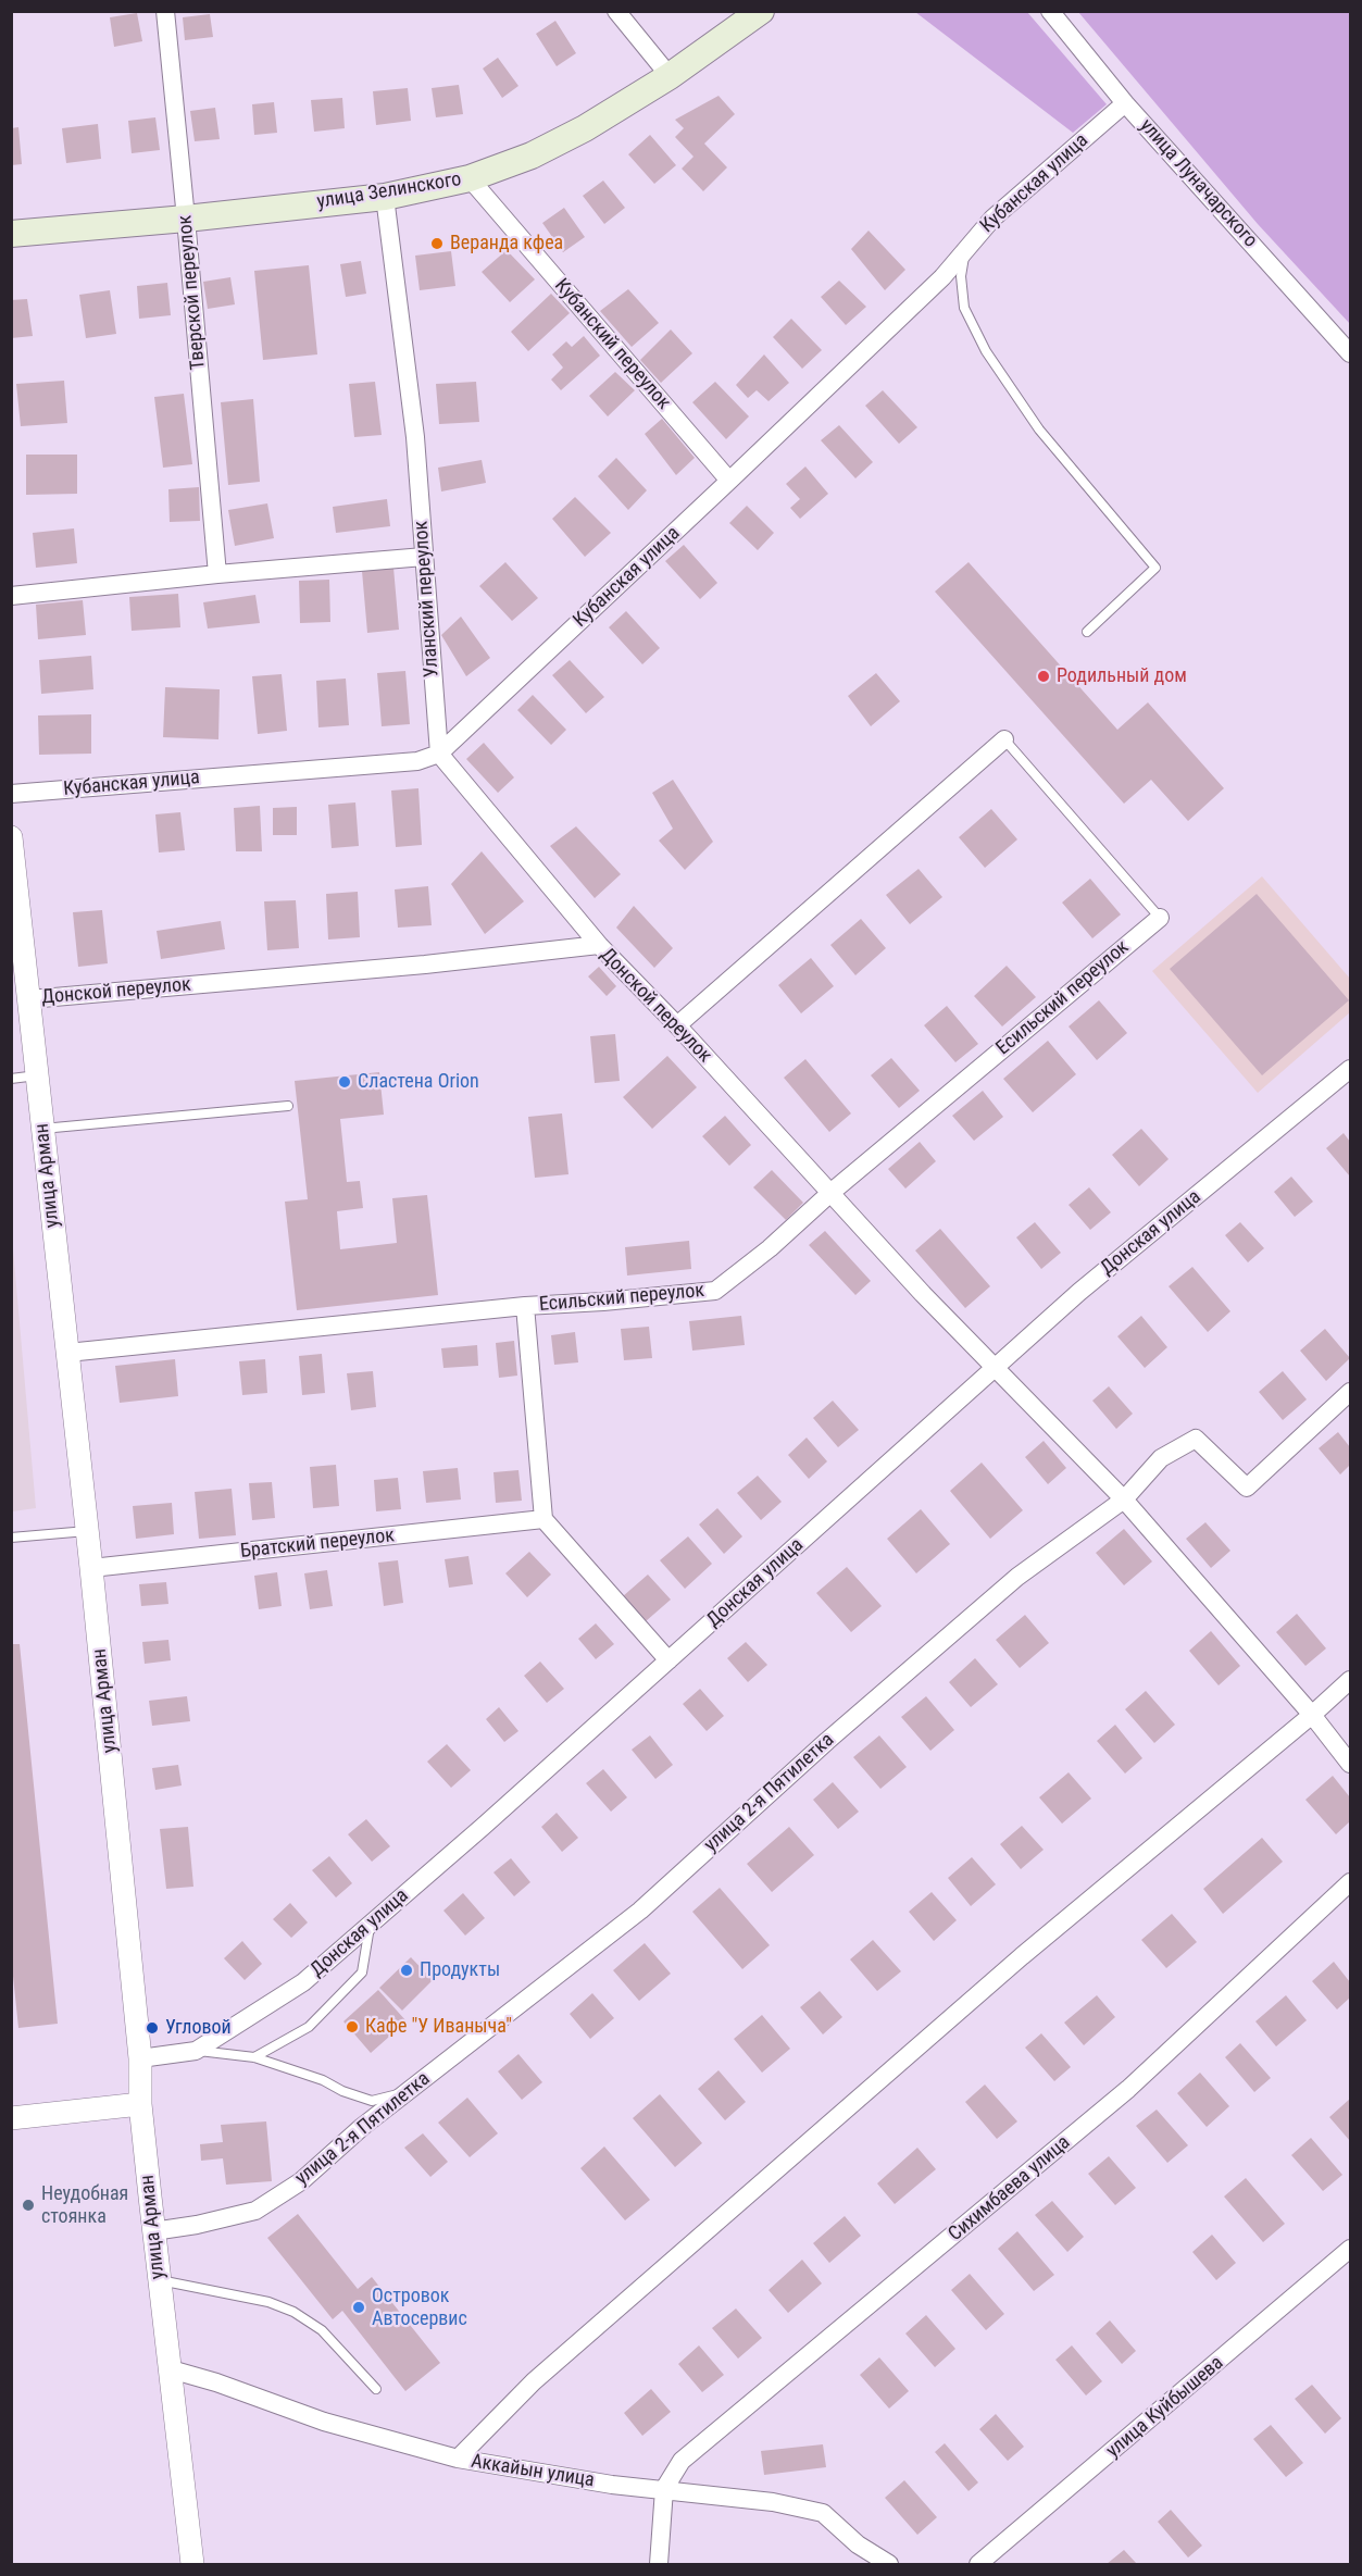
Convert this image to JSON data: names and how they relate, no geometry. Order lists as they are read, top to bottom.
{
  "streets": {
    "main road": ["улица Зелинского"],
    "street": [
      "Кубанская улица",
      "улица Луначарского",
      "Тверской переулок",
      "Кубанский переулок",
      "Уланский переулок",
      "Донской переулок",
      "Есильский переулок",
      "улица Арман",
      "Донская улица",
      "Братский переулок",
      "улица 2-я Пятилетка",
      "Сихимбаева улица",
      "улица Куйбышева",
      "Аккайын улица"
    ]
  },
  "crossings": [
    ["Кубанская улица", "улица Луначарского"],
    ["Кубанская улица", "Кубанский переулок"],
    ["Кубанская улица", "Уланский переулок"],
    ["улица Зелинского", "Тверской переулок"],
    ["улица Зелинского", "Кубанский переулок"],
    ["улица Зелинского", "Уланский переулок"],
    ["Донской переулок", "Есильский переулок"],
    ["Донской переулок", "улица Арман"],
    ["Донской переулок", "Донская улица"],
    ["Донской переулок", "улица 2-я Пятилетка"],
    ["Есильский переулок", "улица Арман"],
    ["улица Арман", "Донская улица"],
    ["улица Арман", "Братский переулок"],
    ["улица Арман", "улица 2-я Пятилетка"],
    ["улица Арман", "Аккайын улица"],
    ["Сихимбаева улица", "Аккайын улица"]
  ],
  "places": [
    "Веранда кфеа",
    "Родильный дом",
    "Сластена Orion",
    "Продукты",
    "Кафе \"У Иваныча\"",
    "Угловой",
    "Неудобная стоянка",
    "Островок Автосервис"
  ]
}
